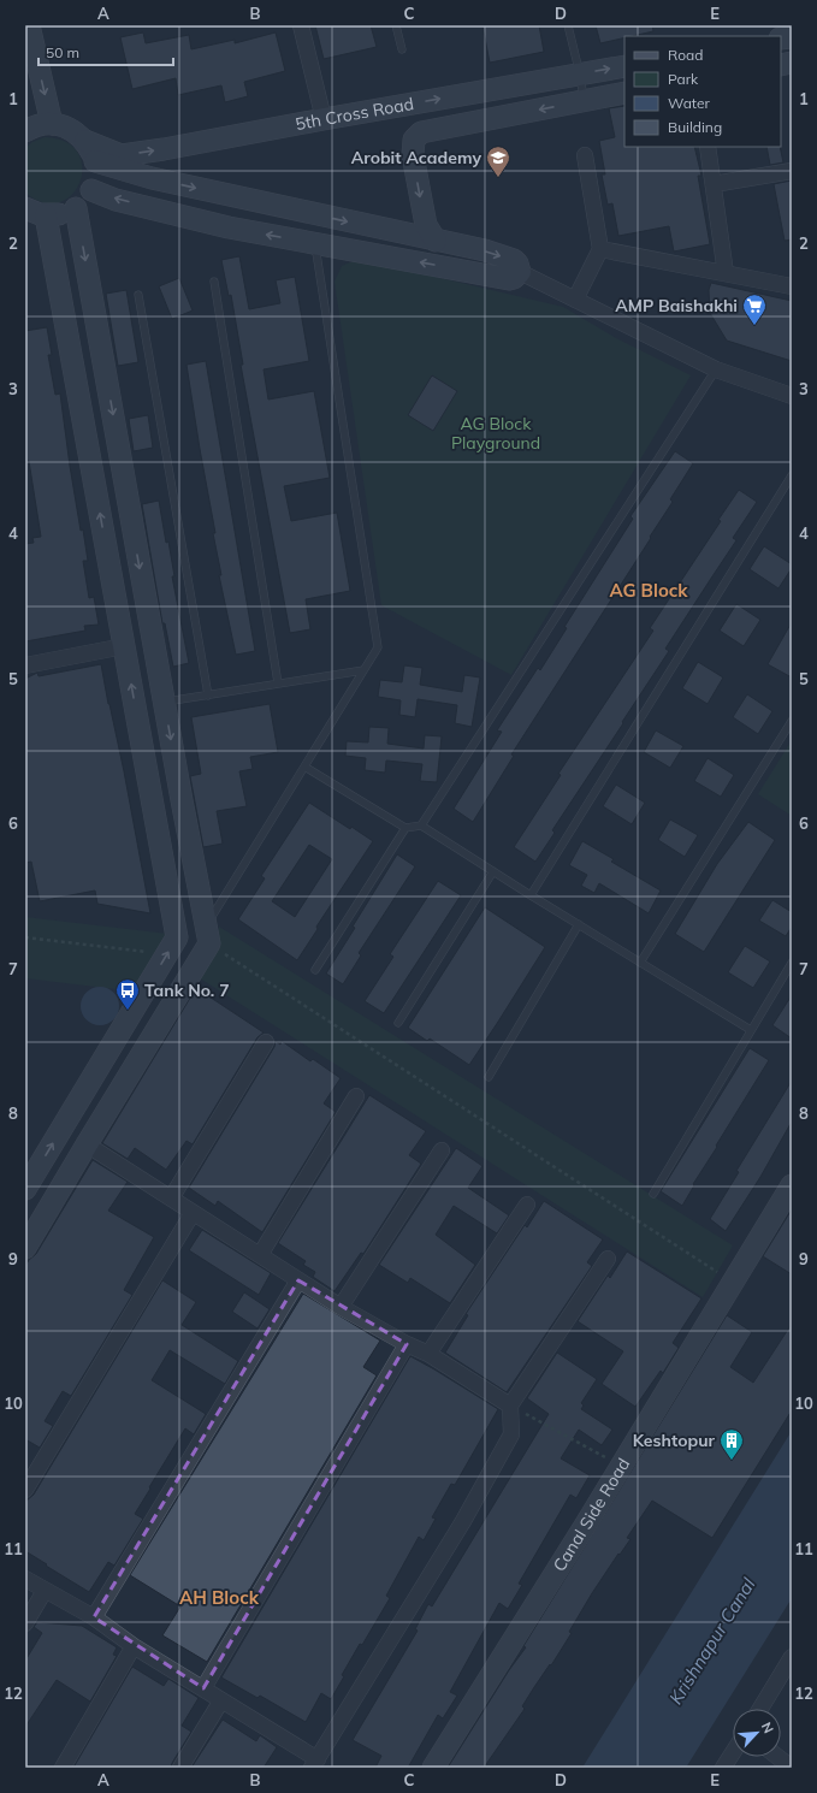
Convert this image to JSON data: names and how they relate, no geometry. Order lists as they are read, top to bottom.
{
  "streets": {
    "street": ["5th Cross Road", "Canal Side Road"]
  },
  "districts": ["AG Block", "AH Block"],
  "water": ["Krishnapur Canal"],
  "parks": ["AG Block Playground"],
  "places": {
    "school or university": ["Arobit Academy"],
    "supermarket": ["AMP Baishakhi"],
    "bus stop": ["Tank No. 7"],
    "building": ["Keshtopur"]
  },
  "legend": [
    "Road",
    "Park",
    "Water",
    "Building"
  ],
  "scale_bar": "50 m",
  "north": "top right",
  "grid": {
    "columns": [
      "A",
      "B",
      "C",
      "D",
      "E"
    ],
    "rows": [
      "1",
      "2",
      "3",
      "4",
      "5",
      "6",
      "7",
      "8",
      "9",
      "10",
      "11",
      "12"
    ]
  }
}
